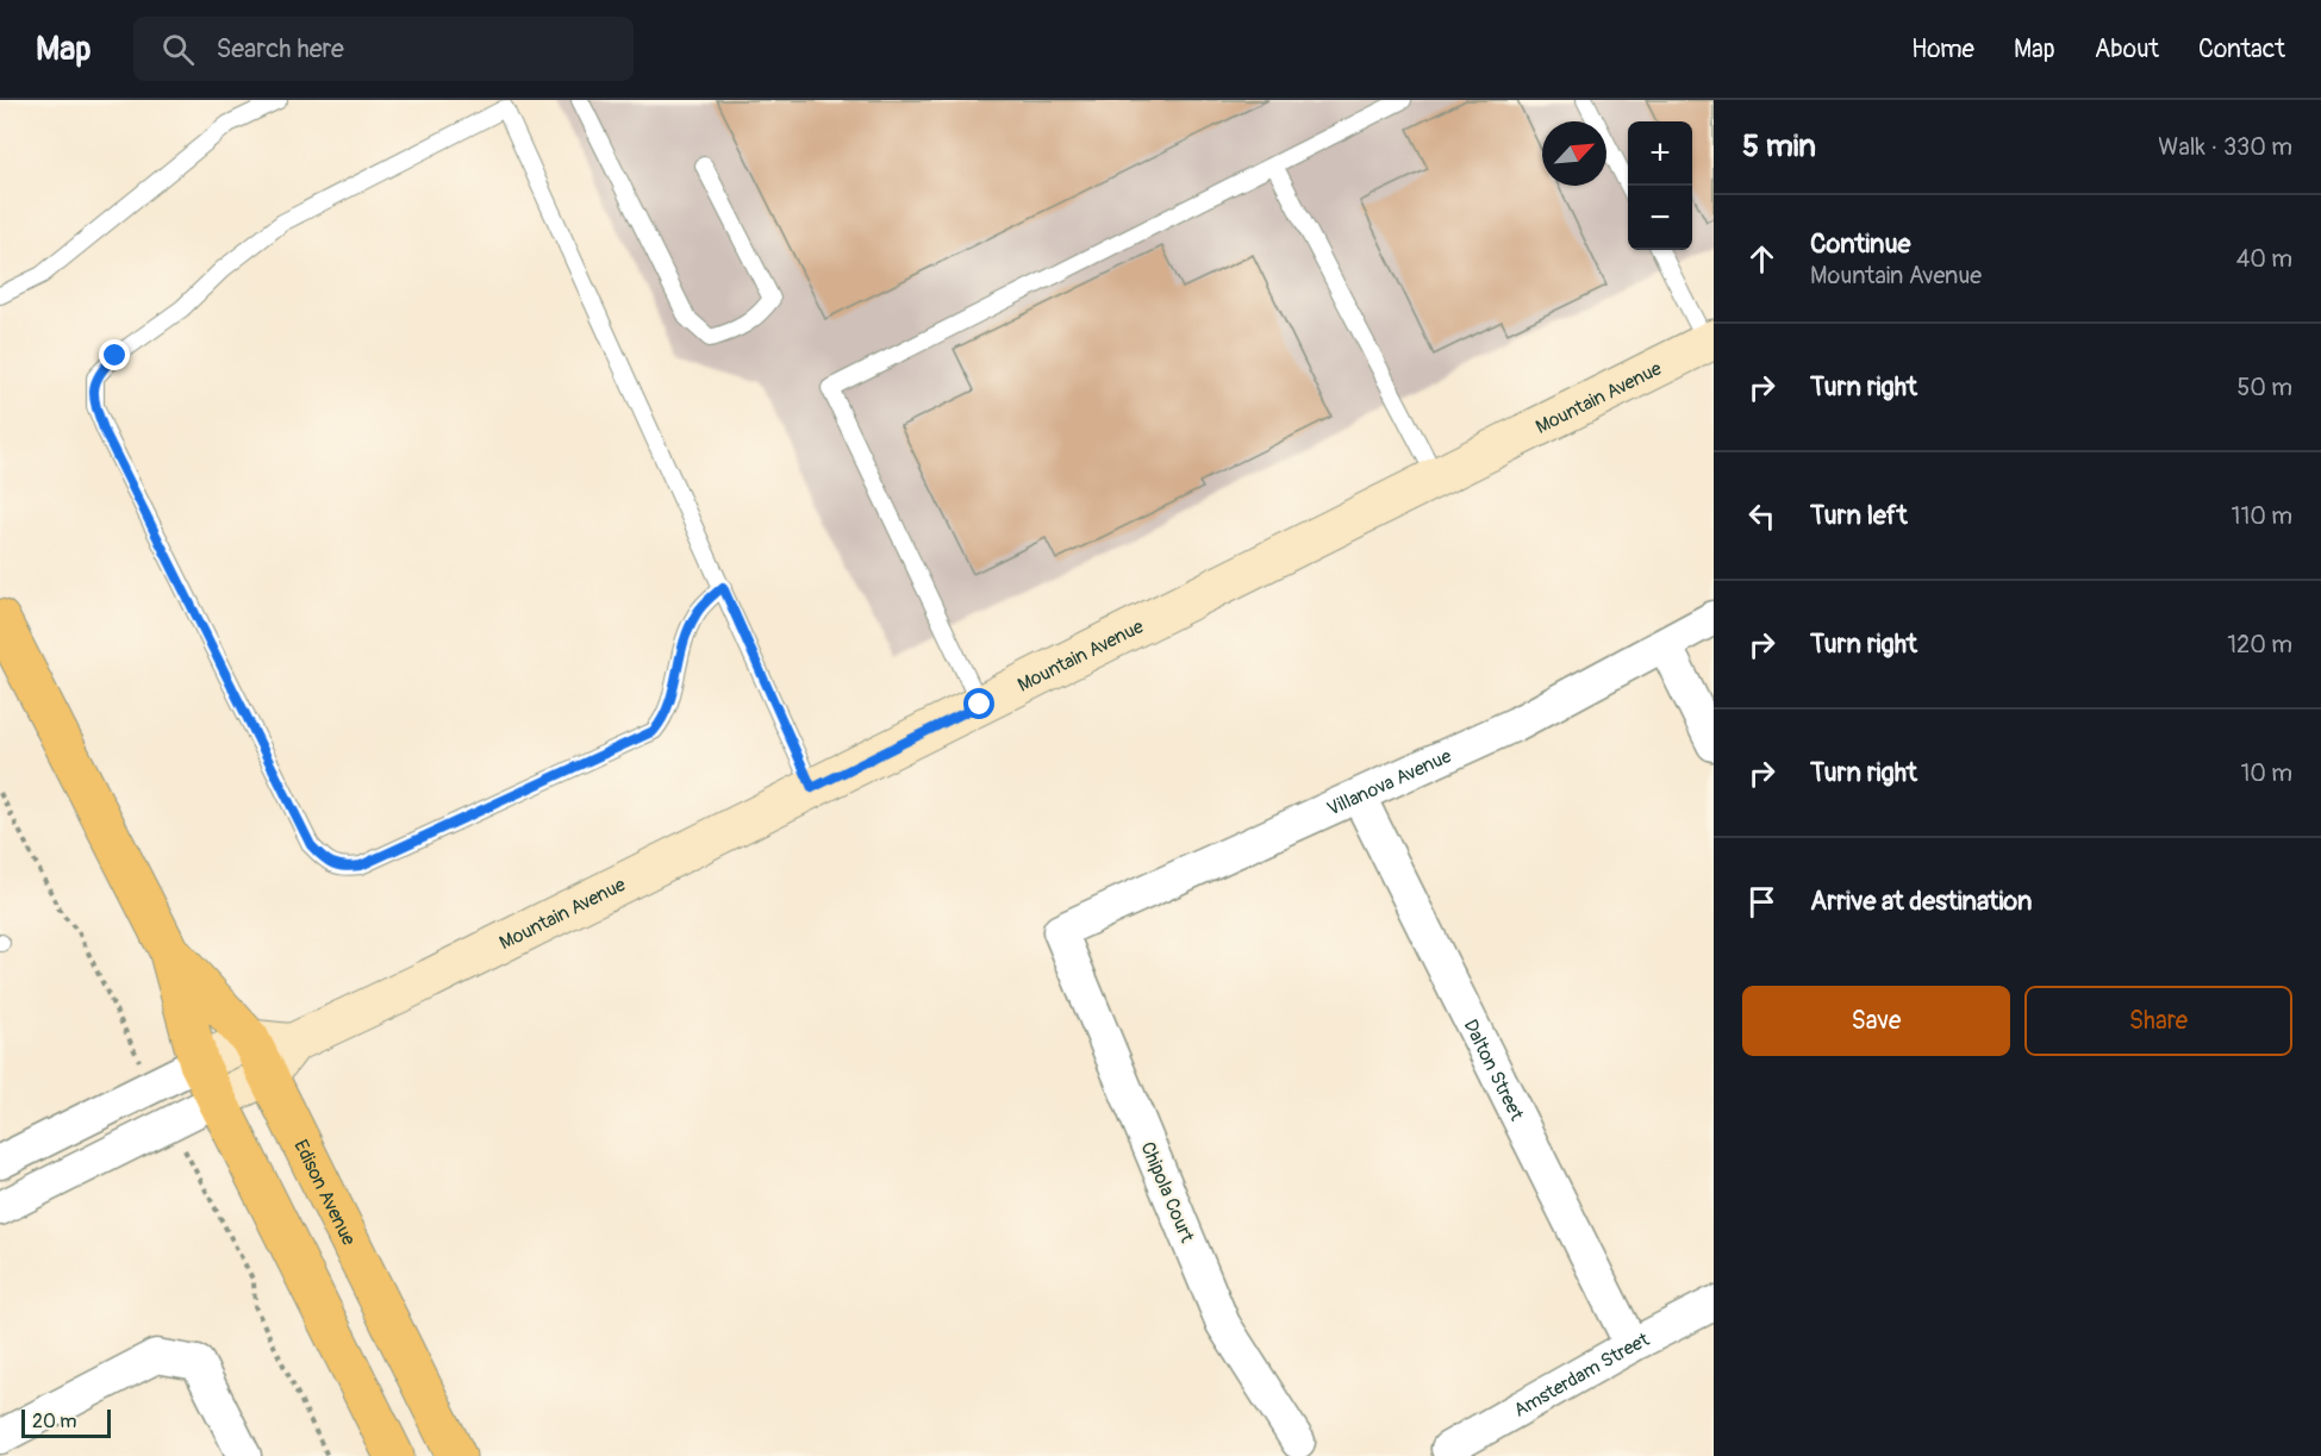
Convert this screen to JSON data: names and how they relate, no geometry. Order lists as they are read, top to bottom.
{
  "streets": {
    "main road": ["Mountain Avenue", "Edison Avenue"],
    "street": [
      "Villanova Avenue",
      "Dalton Street",
      "Chipola Court",
      "Amsterdam Street"
    ]
  },
  "crossings": [
    ["Mountain Avenue", "Edison Avenue"],
    ["Villanova Avenue", "Dalton Street"],
    ["Villanova Avenue", "Chipola Court"],
    ["Dalton Street", "Amsterdam Street"]
  ],
  "scale_bar": "20 m",
  "north": "top right",
  "page": {
    "header": "Map",
    "search": "Search here",
    "nav": [
      "Home",
      "Map",
      "About",
      "Contact"
    ],
    "heading": ["5 min", "Walk · 330 m"],
    "map_buttons": ["+", "−"],
    "list": [
      ["Continue", "Mountain Avenue", "40 m"],
      ["Turn right", "50 m"],
      ["Turn left", "110 m"],
      ["Turn right", "120 m"],
      ["Turn right", "10 m"],
      "Arrive at destination"
    ],
    "buttons": ["Save", "Share"],
    "scale": "20 m"
  }
}
